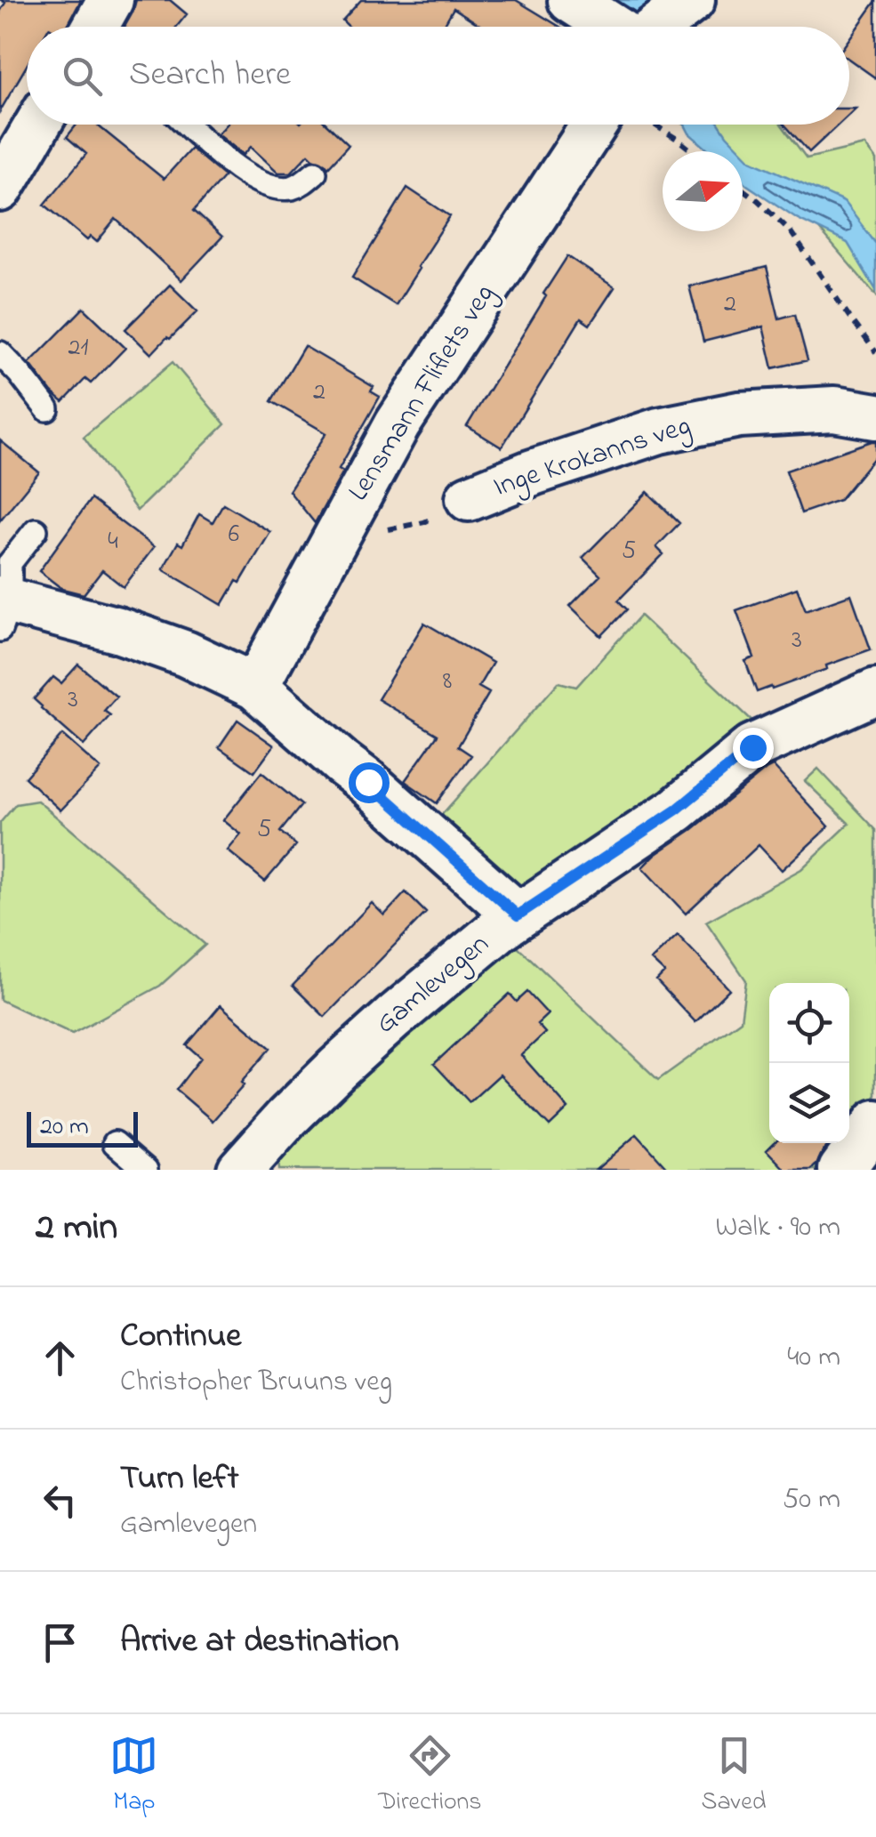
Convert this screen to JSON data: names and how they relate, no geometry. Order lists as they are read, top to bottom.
{
  "streets": {
    "street": ["Lensmann Fliflets veg", "Inge Krokanns veg", "Gamlevegen"]
  },
  "house_numbers": [
    "2",
    "21",
    "2",
    "6",
    "4",
    "5",
    "3",
    "8",
    "3",
    "5"
  ],
  "scale_bar": "20 m",
  "north": "right",
  "page": {
    "search": "Search here",
    "scale": "20 m",
    "heading": ["2 min", "Walk · 90 m"],
    "list": [
      ["Continue", "Christopher Bruuns veg", "40 m"],
      ["Turn left", "Gamlevegen", "50 m"],
      "Arrive at destination"
    ],
    "nav": ["Map", "Directions", "Saved"]
  }
}
